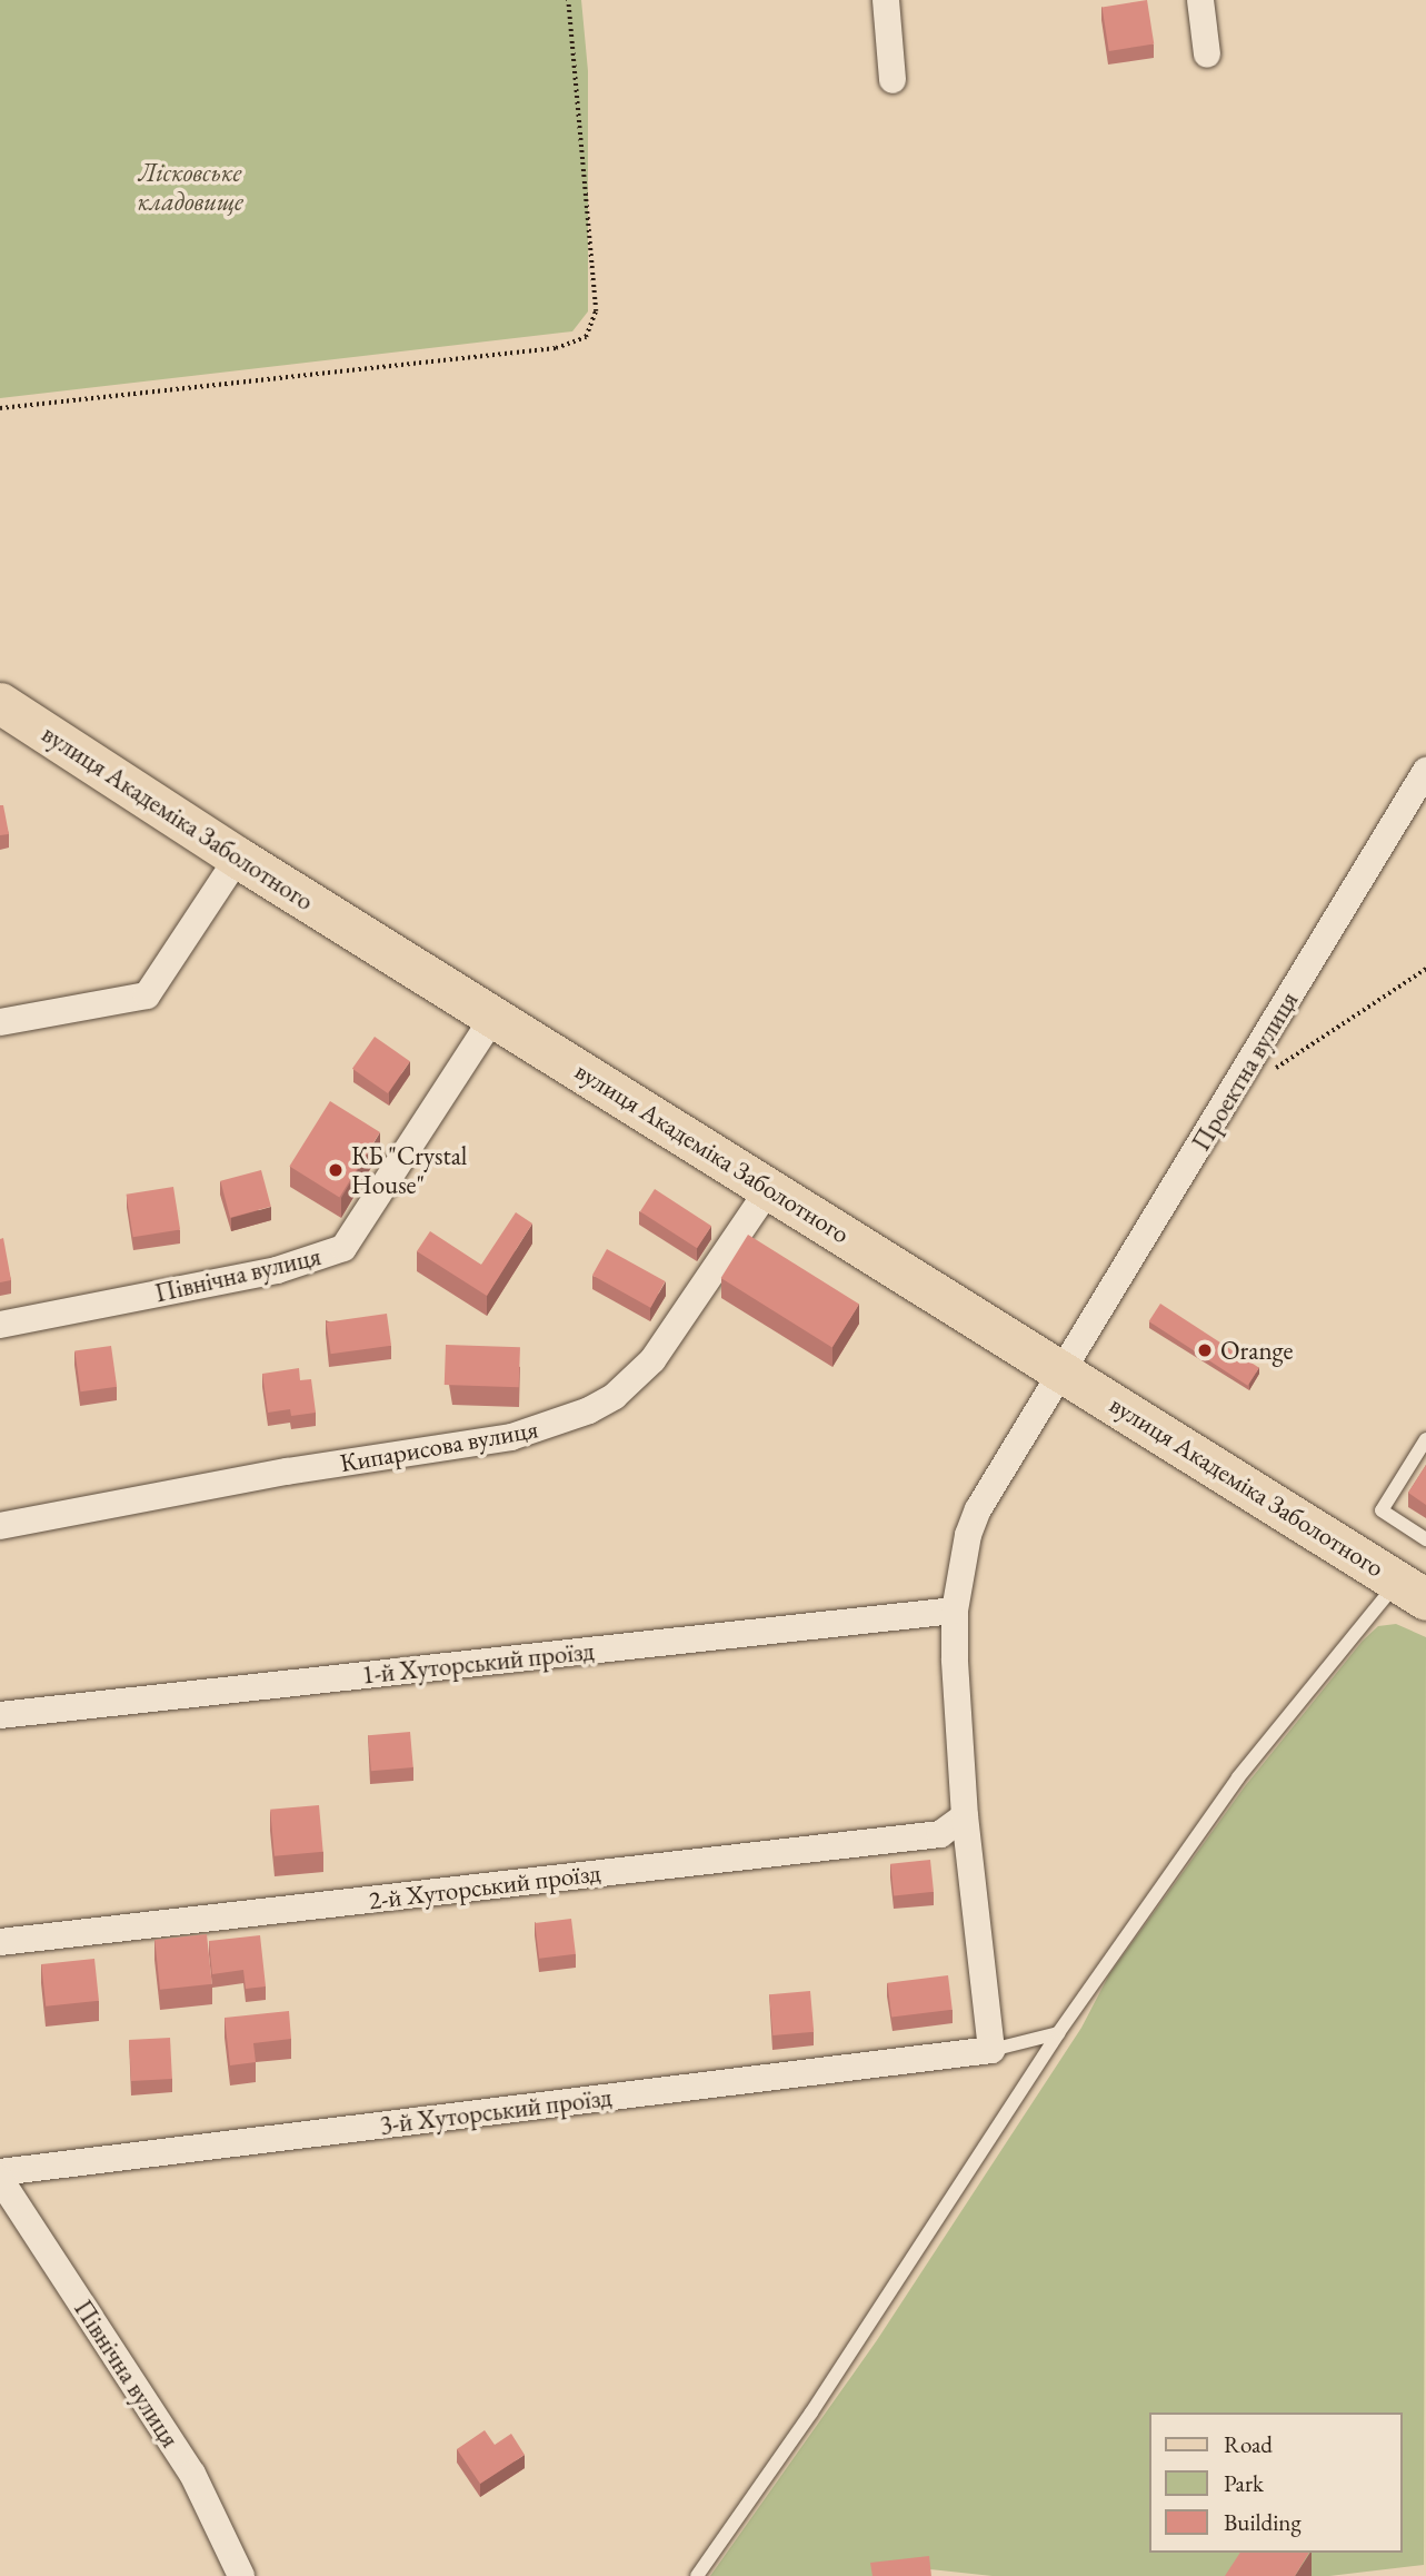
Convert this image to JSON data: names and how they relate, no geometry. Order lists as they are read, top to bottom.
{
  "streets": {
    "main road": ["вулиця Академіка Заболотного"],
    "street": [
      "Проектна вулиця",
      "Північна вулиця",
      "Кипарисова вулиця",
      "1-й Хуторський проїзд",
      "2-й Хуторський проїзд",
      "3-й Хуторський проїзд"
    ]
  },
  "crossings": [
    ["вулиця Академіка Заболотного", "Проектна вулиця"],
    ["вулиця Академіка Заболотного", "Північна вулиця"],
    ["вулиця Академіка Заболотного", "Кипарисова вулиця"],
    ["Проектна вулиця", "1-й Хуторський проїзд"],
    ["Проектна вулиця", "2-й Хуторський проїзд"],
    ["Проектна вулиця", "3-й Хуторський проїзд"]
  ],
  "parks": ["Лісковське кладовище"],
  "places": ["КБ \"Crystal House\"", "Orange"],
  "legend": ["Road", "Park", "Building"]
}
